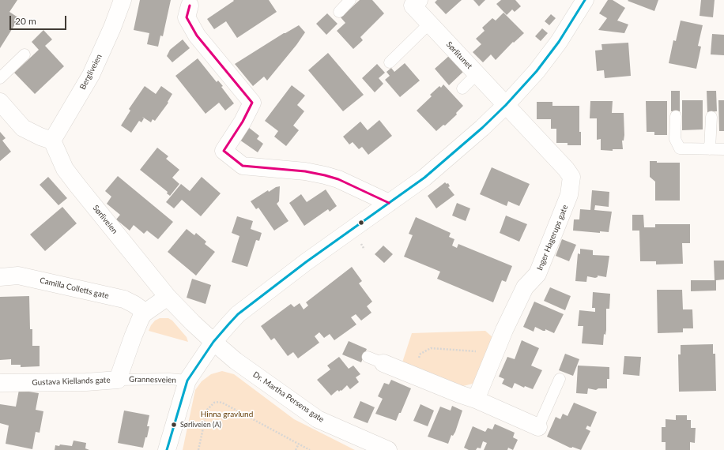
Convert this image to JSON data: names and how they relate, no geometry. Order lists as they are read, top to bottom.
{
  "streets": {
    "street": [
      "Sørlitunet",
      "Bergliveien",
      "Sørliveien",
      "Inger Hagerups gate",
      "Camilla Colletts gate",
      "Grannesveien",
      "Gustava Kiellands gate",
      "Dr. Martha Persens gate"
    ]
  },
  "crossings": [
    ["Sørlitunet", "Inger Hagerups gate"],
    ["Sørlitunet", "Grannesveien"],
    ["Bergliveien", "Sørliveien"],
    ["Sørliveien", "Grannesveien"],
    ["Sørliveien", "Gustava Kiellands gate"],
    ["Sørliveien", "Dr. Martha Persens gate"],
    ["Inger Hagerups gate", "Grannesveien"],
    ["Camilla Colletts gate", "Gustava Kiellands gate"],
    ["Grannesveien", "Gustava Kiellands gate"],
    ["Grannesveien", "Dr. Martha Persens gate"]
  ],
  "parks": ["Hinna gravlund"],
  "places": ["Sørliveien (A)"],
  "scale_bar": "20 m"
}
